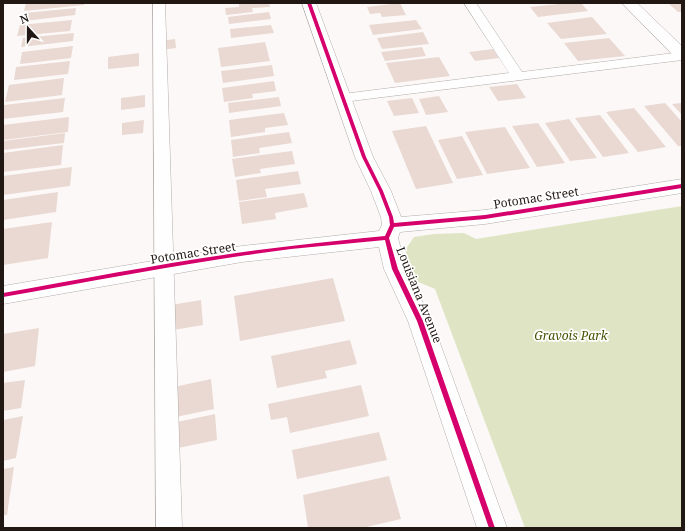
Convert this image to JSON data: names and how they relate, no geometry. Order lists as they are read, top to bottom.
{
  "streets": {
    "street": ["Potomac Street", "Louisiana Avenue"]
  },
  "crossings": [
    ["Potomac Street", "Louisiana Avenue"]
  ],
  "parks": ["Gravois Park"],
  "north": "top"
}
